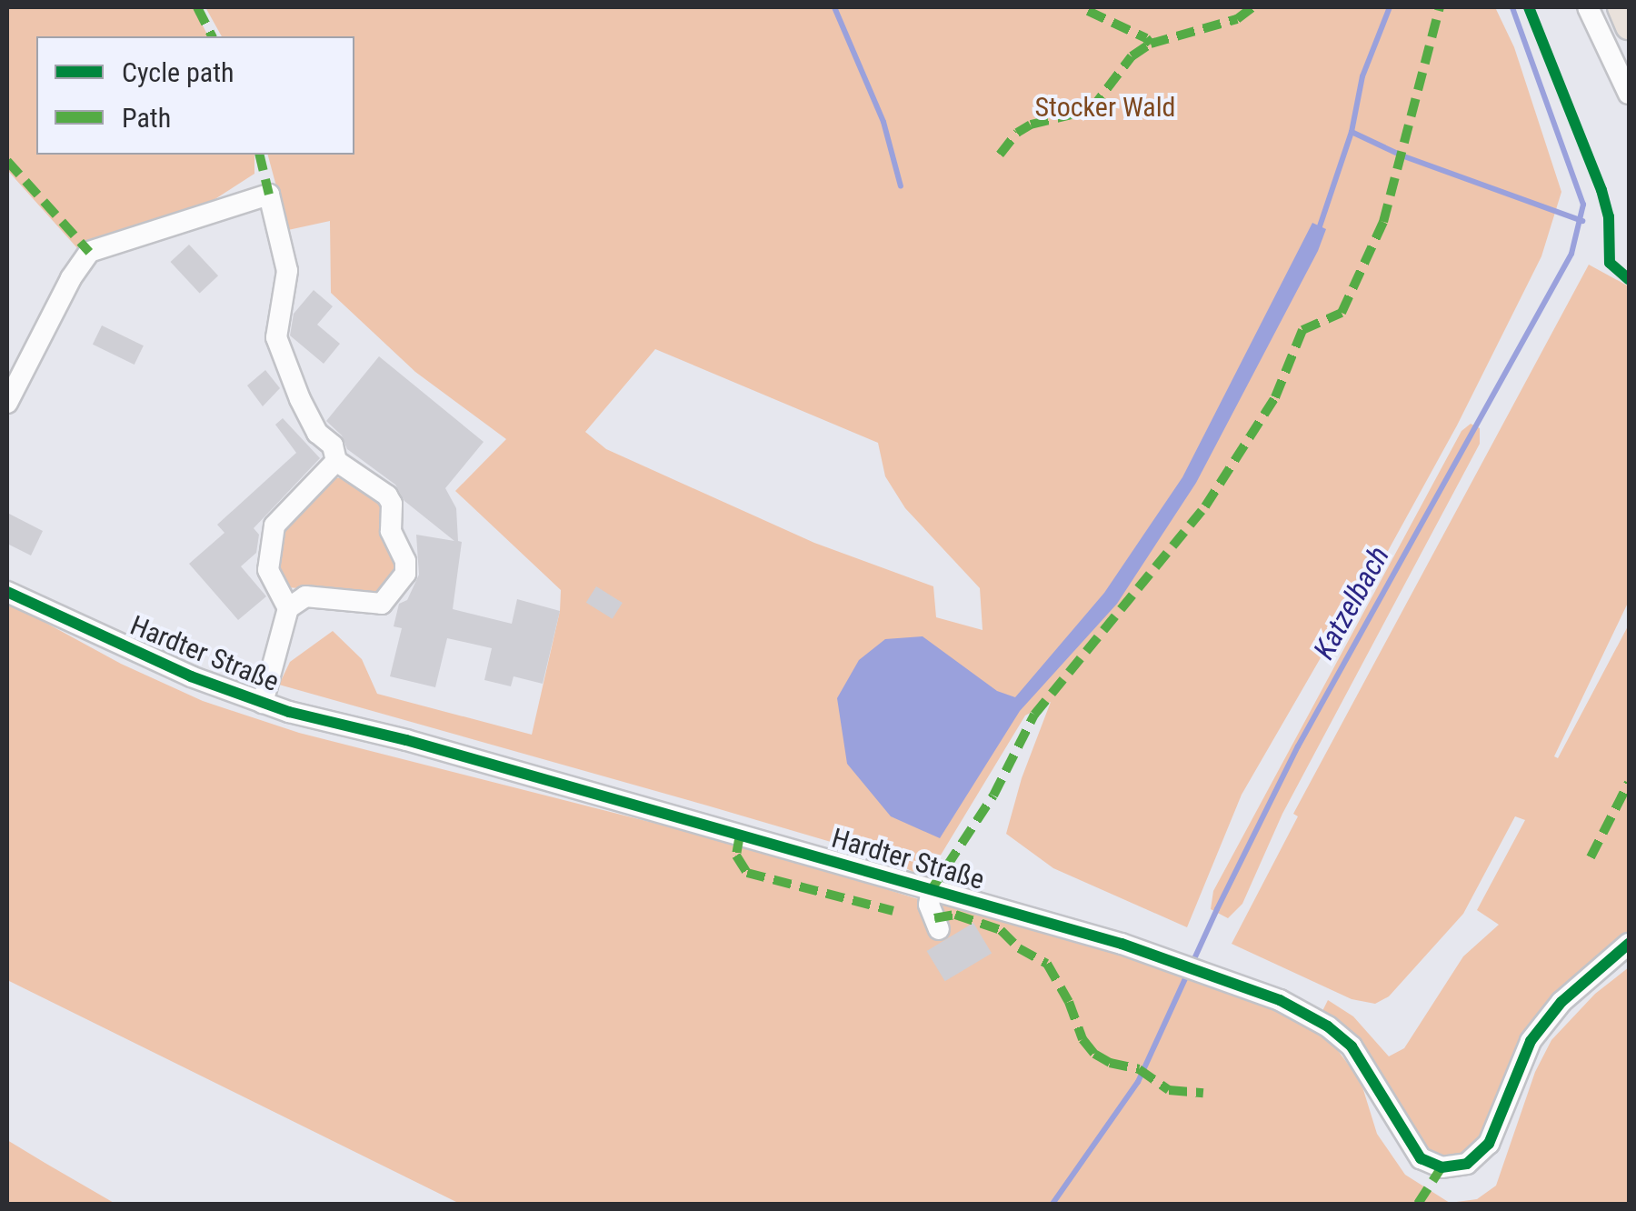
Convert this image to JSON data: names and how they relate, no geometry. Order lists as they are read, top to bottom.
{
  "streets": {
    "street": ["Hardter Straße"]
  },
  "water": ["Katzelbach"],
  "parks": ["Stocker Wald"],
  "legend": ["Cycle path", "Path"]
}
